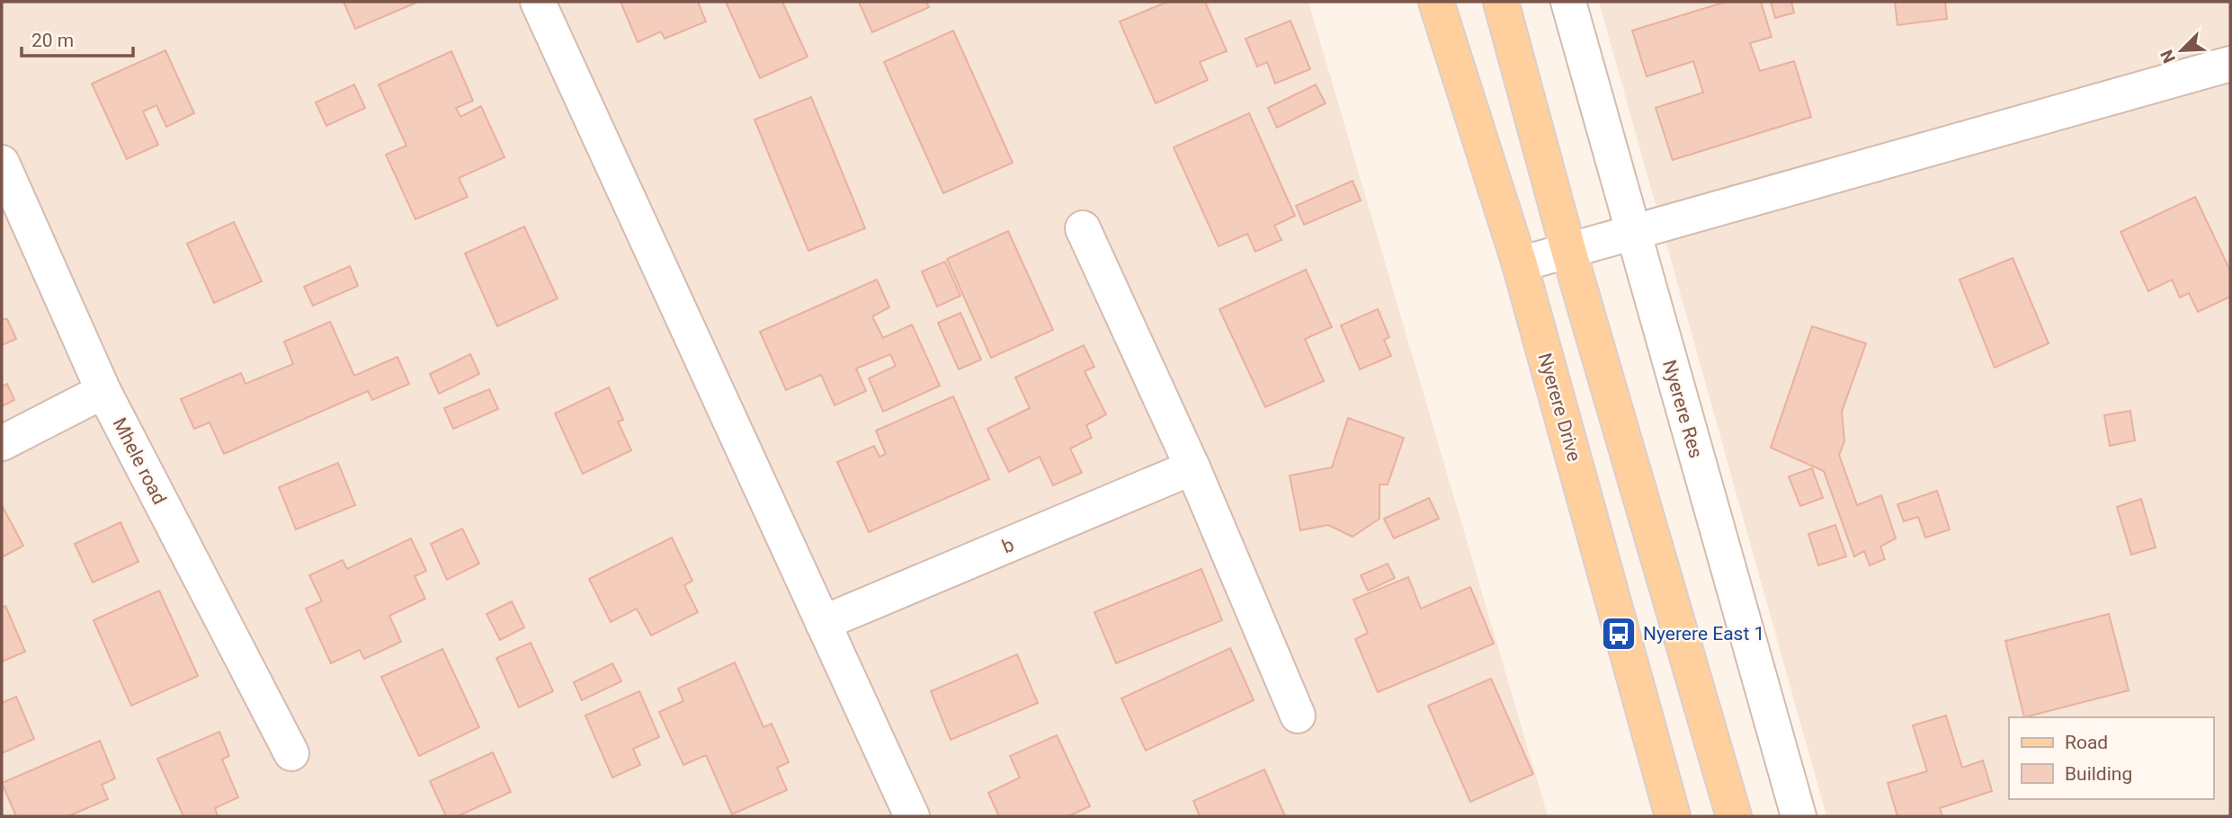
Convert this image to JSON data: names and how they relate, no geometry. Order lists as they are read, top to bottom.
{
  "streets": {
    "main road": ["Nyerere Drive"],
    "street": ["Nyerere Res", "Mhele road", "b"]
  },
  "places": {
    "bus stop": ["Nyerere East 1"]
  },
  "legend": ["Road", "Building"],
  "scale_bar": "20 m",
  "north": "bottom left"
}
